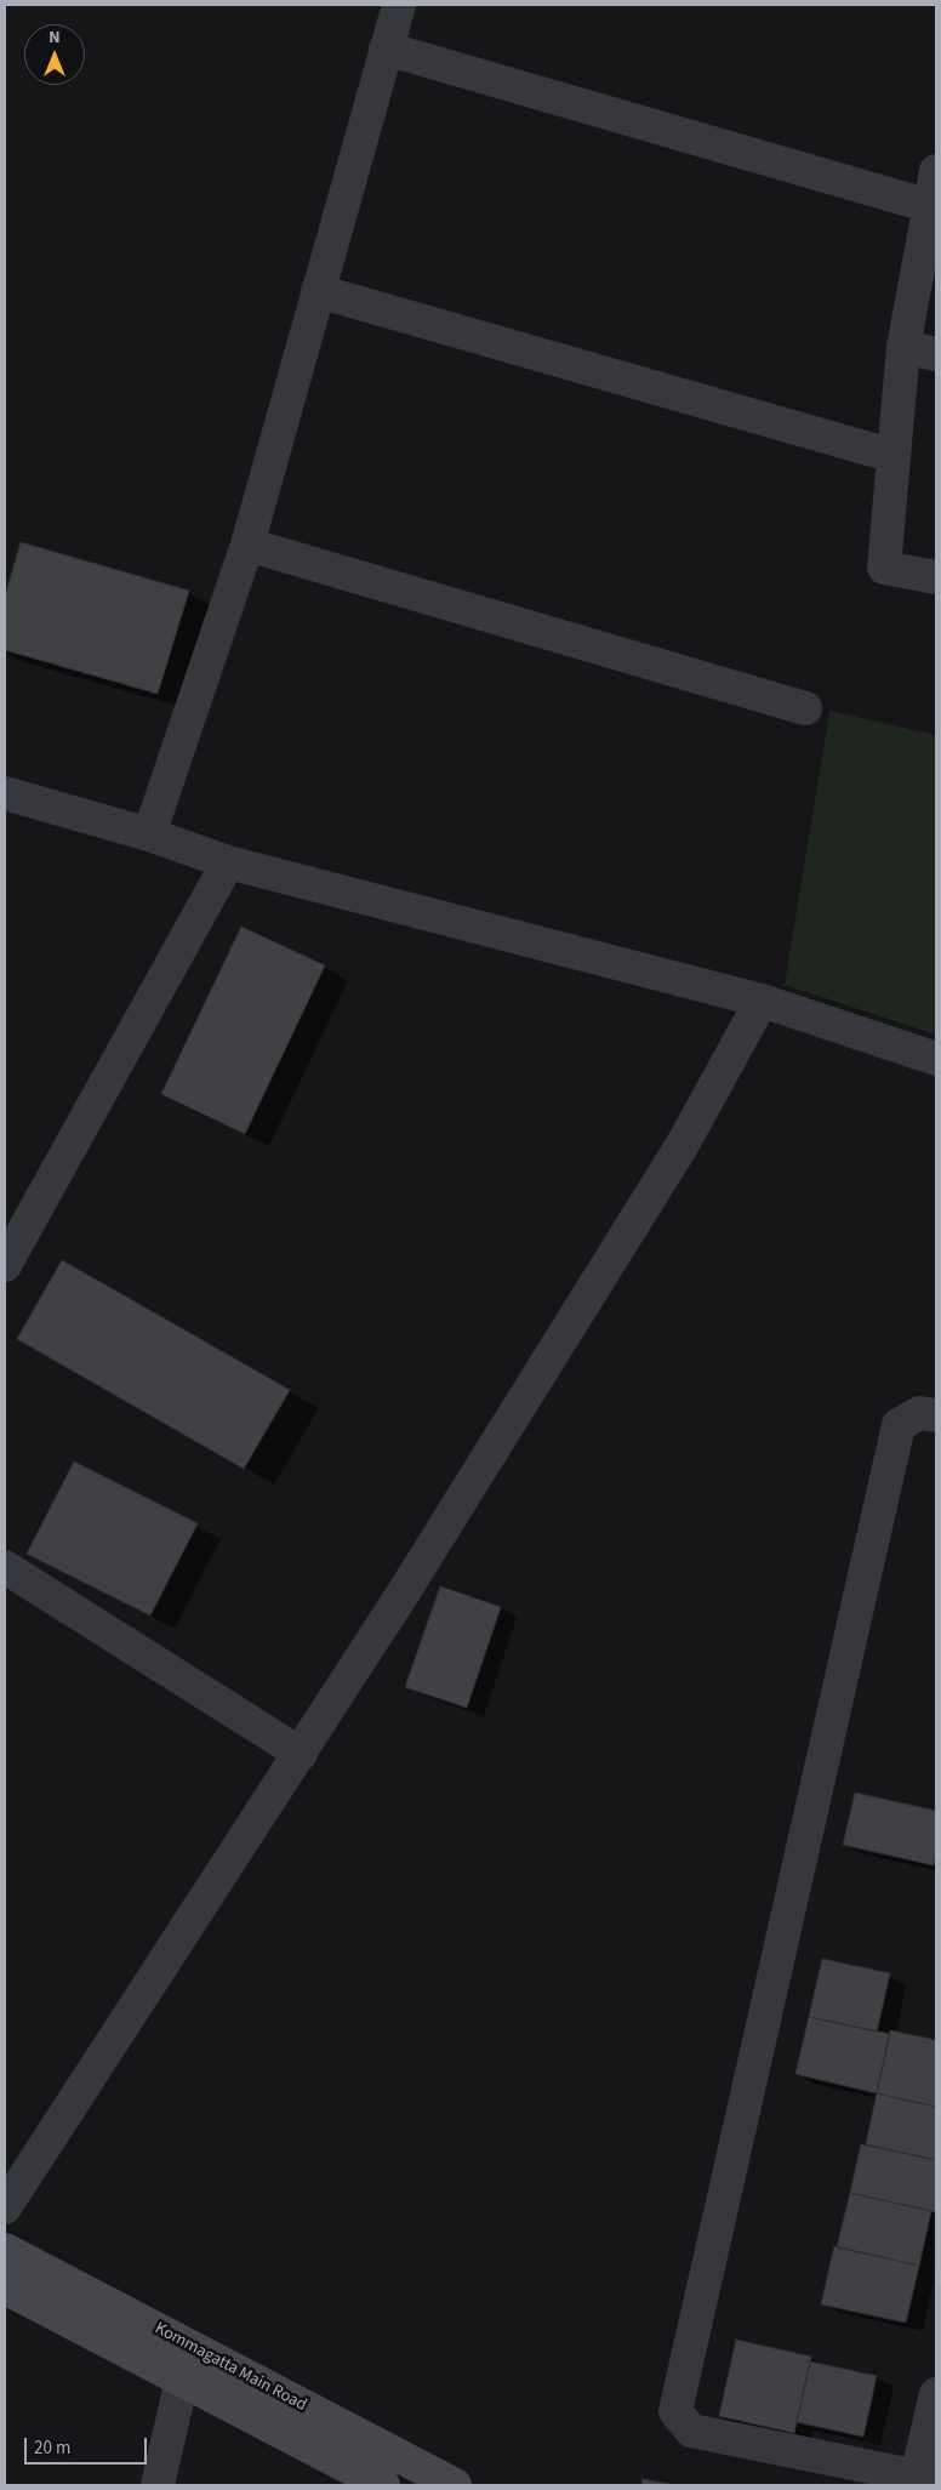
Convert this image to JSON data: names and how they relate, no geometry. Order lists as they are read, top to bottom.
{
  "streets": {
    "main road": ["Kommagatta Main Road"]
  },
  "scale_bar": "20 m",
  "north": "top"
}
